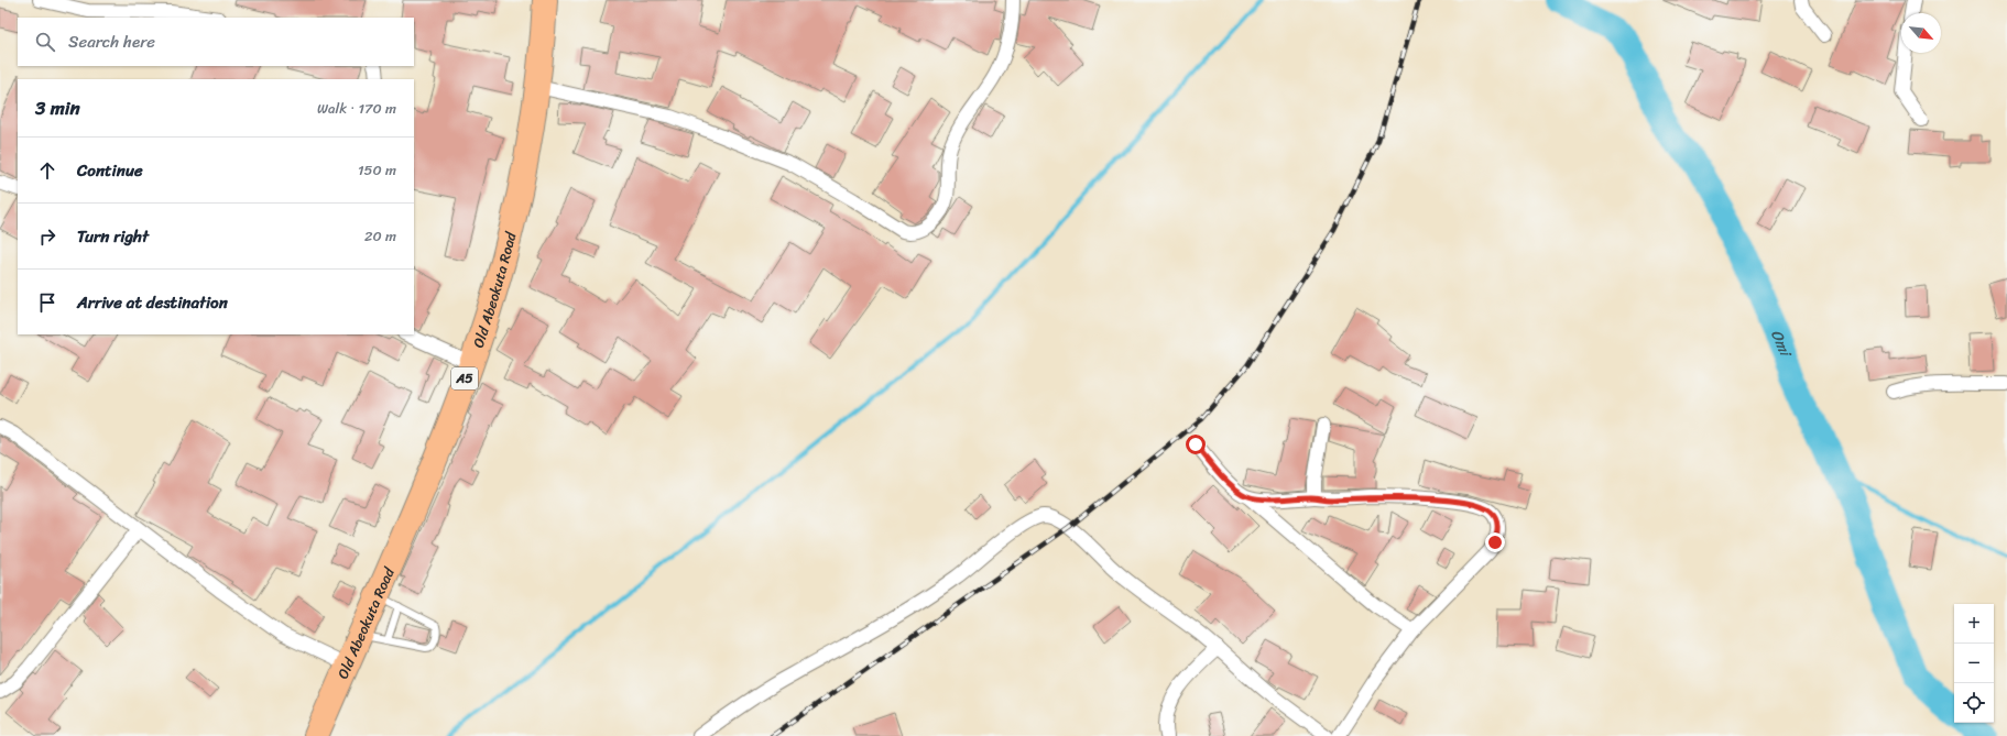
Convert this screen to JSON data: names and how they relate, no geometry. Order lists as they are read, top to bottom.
{
  "streets": {
    "highway": ["Old Abeokuta Road", "A5"]
  },
  "water": ["Omi"],
  "north": "bottom right",
  "page": {
    "search": "Search here",
    "heading": ["3 min", "Walk · 170 m"],
    "list": [
      ["Continue", "150 m"],
      ["Turn right", "20 m"],
      "Arrive at destination"
    ],
    "map_buttons": ["+", "−"]
  }
}
